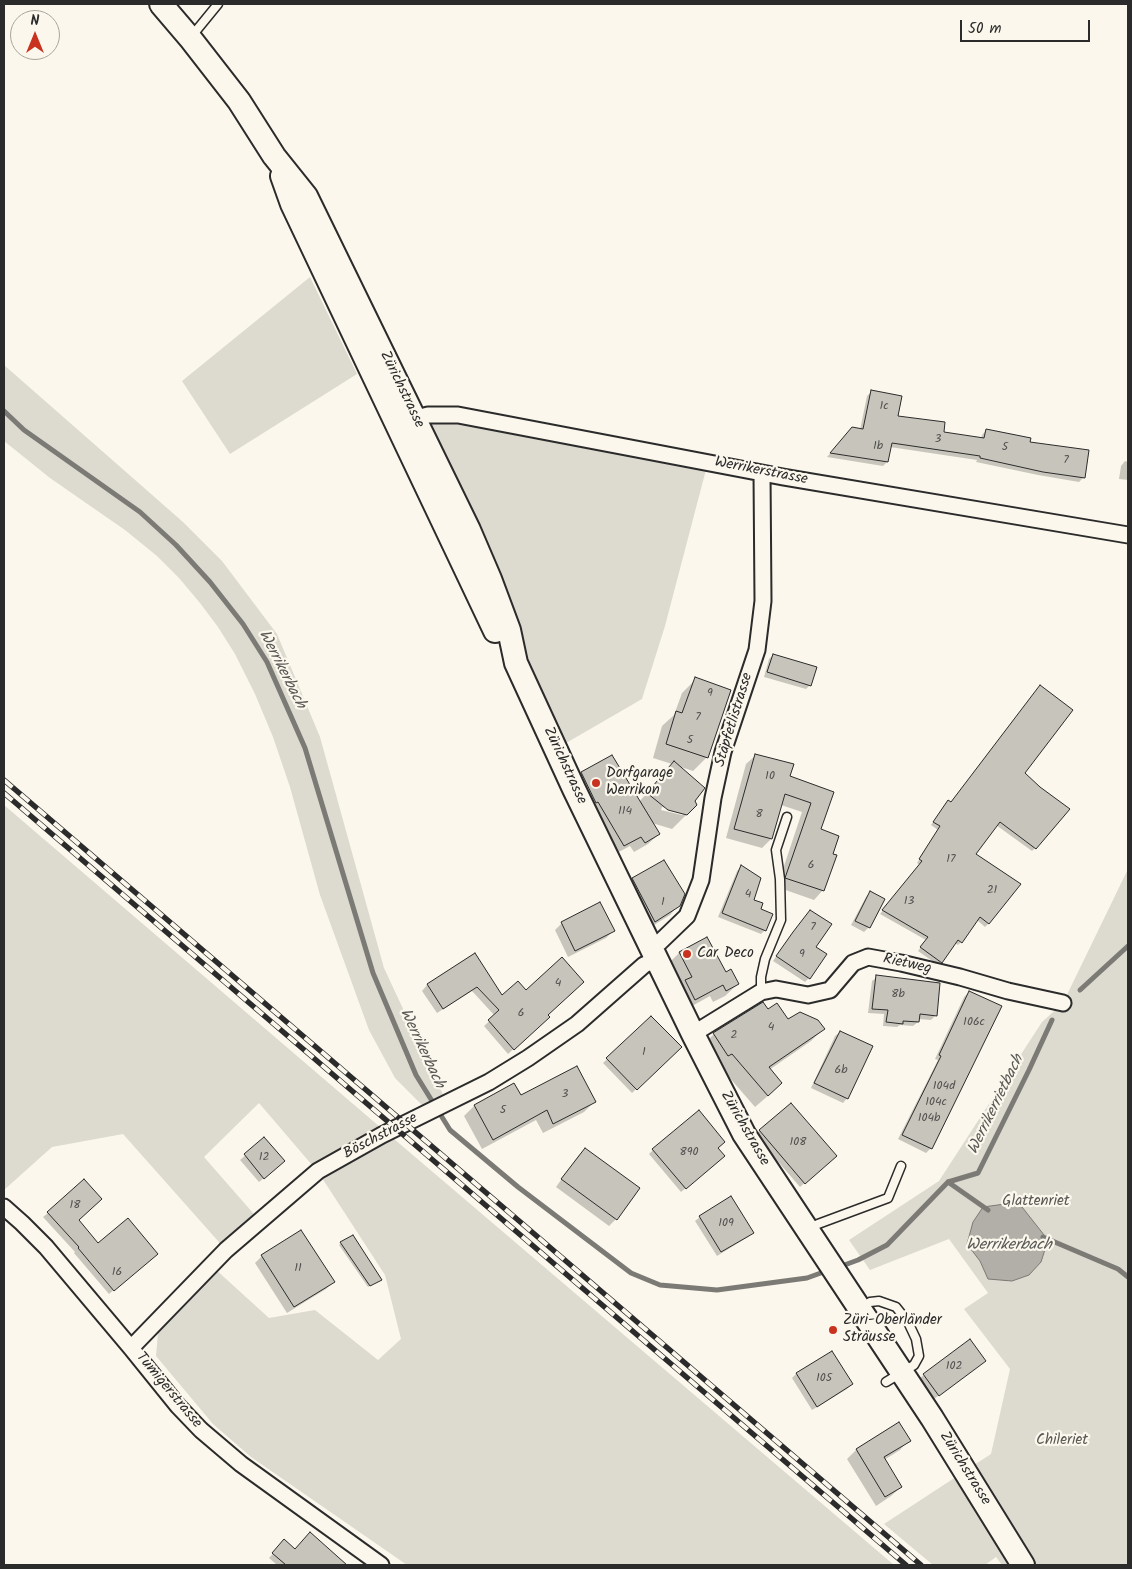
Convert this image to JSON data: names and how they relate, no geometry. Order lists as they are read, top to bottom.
{
  "streets": {
    "main road": ["Zürichstrasse"],
    "street": [
      "Werrikerstrasse",
      "Stäpfetlistrasse",
      "Rietweg",
      "Böschstrasse",
      "Tumigerstrasse"
    ]
  },
  "crossings": [
    ["Zürichstrasse", "Werrikerstrasse"],
    ["Zürichstrasse", "Stäpfetlistrasse"],
    ["Zürichstrasse", "Rietweg"],
    ["Zürichstrasse", "Böschstrasse"],
    ["Werrikerstrasse", "Stäpfetlistrasse"],
    ["Stäpfetlistrasse", "Böschstrasse"],
    ["Böschstrasse", "Tumigerstrasse"]
  ],
  "water": ["Werrikerbach", "Werrikerrietbach"],
  "parks": ["Glattenriet", "Chileriet"],
  "places": ["Dorfgarage Werrikon", "Car Deco", "Züri-Oberländer Sträusse"],
  "house_numbers": [
    "1c",
    "3",
    "1b",
    "5",
    "7",
    "9",
    "7",
    "5",
    "10",
    "114",
    "8",
    "17",
    "6",
    "21",
    "4",
    "13",
    "1",
    "7",
    "9",
    "4",
    "8b",
    "6",
    "106c",
    "4",
    "2",
    "1",
    "6b",
    "104d",
    "3",
    "104c",
    "5",
    "104b",
    "108",
    "890",
    "12",
    "18",
    "109",
    "11",
    "16",
    "102",
    "105"
  ],
  "scale_bar": "50 m",
  "north": "top"
}
